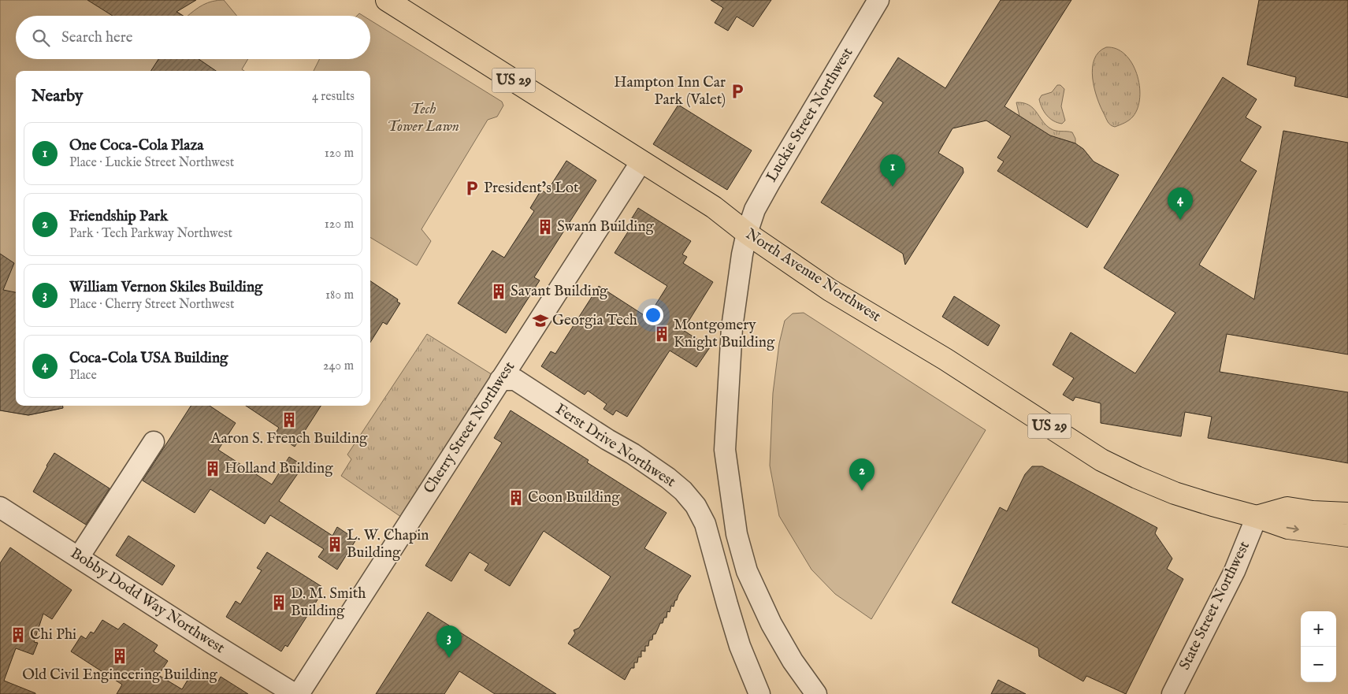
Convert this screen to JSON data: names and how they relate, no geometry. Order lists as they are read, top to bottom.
{
  "streets": {
    "highway": ["US 29", "North Avenue Northwest"],
    "street": [
      "Luckie Street Northwest",
      "Cherry Street Northwest",
      "Ferst Drive Northwest",
      "Bobby Dodd Way Northwest",
      "State Street Northwest"
    ]
  },
  "crossings": [
    ["Luckie Street Northwest", "North Avenue Northwest"],
    ["North Avenue Northwest", "Cherry Street Northwest"],
    ["North Avenue Northwest", "State Street Northwest"],
    ["Cherry Street Northwest", "Ferst Drive Northwest"]
  ],
  "parks": ["Tech Tower Lawn"],
  "places": {
    "parking": ["Hampton Inn Car Park (Valet)", "President’s Lot"],
    "building": [
      "Swann Building",
      "Savant Building",
      "Montgomery Knight Building",
      "Aaron S. French Building",
      "Holland Building",
      "Coon Building",
      "L. W. Chapin Building",
      "D. M. Smith Building",
      "Chi Phi",
      "Old Civil Engineering Building"
    ],
    "school or university": ["Georgia Tech"]
  },
  "page": {
    "search": "Search here",
    "heading": ["Nearby", "4 results"],
    "list": [
      {
        "mark": "1",
        "name": "One Coca-Cola Plaza",
        "note": "Place · Luckie Street Northwest",
        "value": "120 m"
      },
      {
        "mark": "2",
        "name": "Friendship Park",
        "note": "Park · Tech Parkway Northwest",
        "value": "120 m"
      },
      {
        "mark": "3",
        "name": "William Vernon Skiles Building",
        "note": "Place · Cherry Street Northwest",
        "value": "180 m"
      },
      {
        "mark": "4",
        "name": "Coca-Cola USA Building",
        "note": "Place",
        "value": "240 m"
      }
    ],
    "pins": [
      "1",
      "4",
      "2",
      "3"
    ],
    "map_buttons": ["+", "−"]
  }
}
